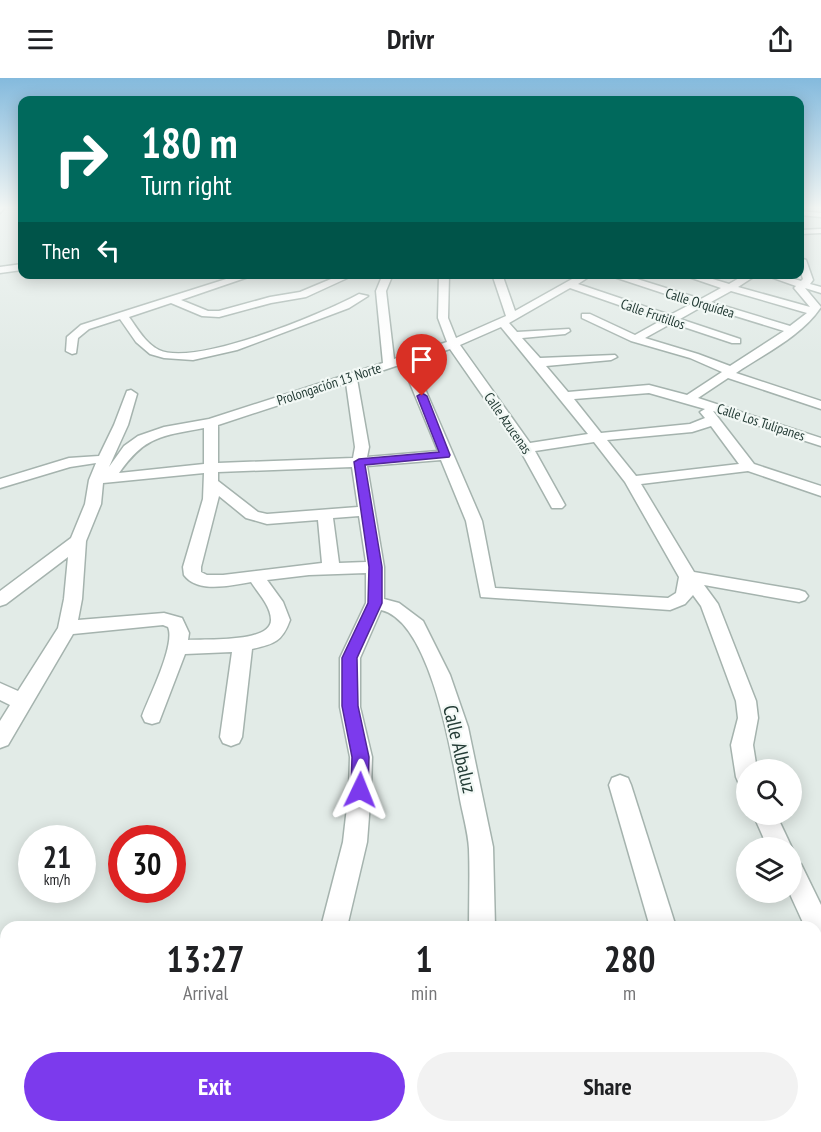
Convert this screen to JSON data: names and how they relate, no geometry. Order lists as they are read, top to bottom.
{
  "streets": {
    "street": [
      "Calle Orquídea",
      "Calle Frutillos",
      "Prolongación 13 Norte",
      "Calle Los Tulipanes",
      "Calle Azucenas",
      "Calle Albaluz"
    ]
  },
  "crossings": [
    ["Calle Frutillos", "Prolongación 13 Norte"],
    ["Prolongación 13 Norte", "Calle Azucenas"]
  ],
  "page": {
    "header": "Drivr",
    "turn": ["180 m", "Turn right"],
    "then": "Then",
    "speed": "21 km/h",
    "limit": "30",
    "eta": [
      "13:27",
      "Arrival",
      "1",
      "min",
      "280",
      "m"
    ],
    "buttons": ["Exit", "Share"]
  }
}
